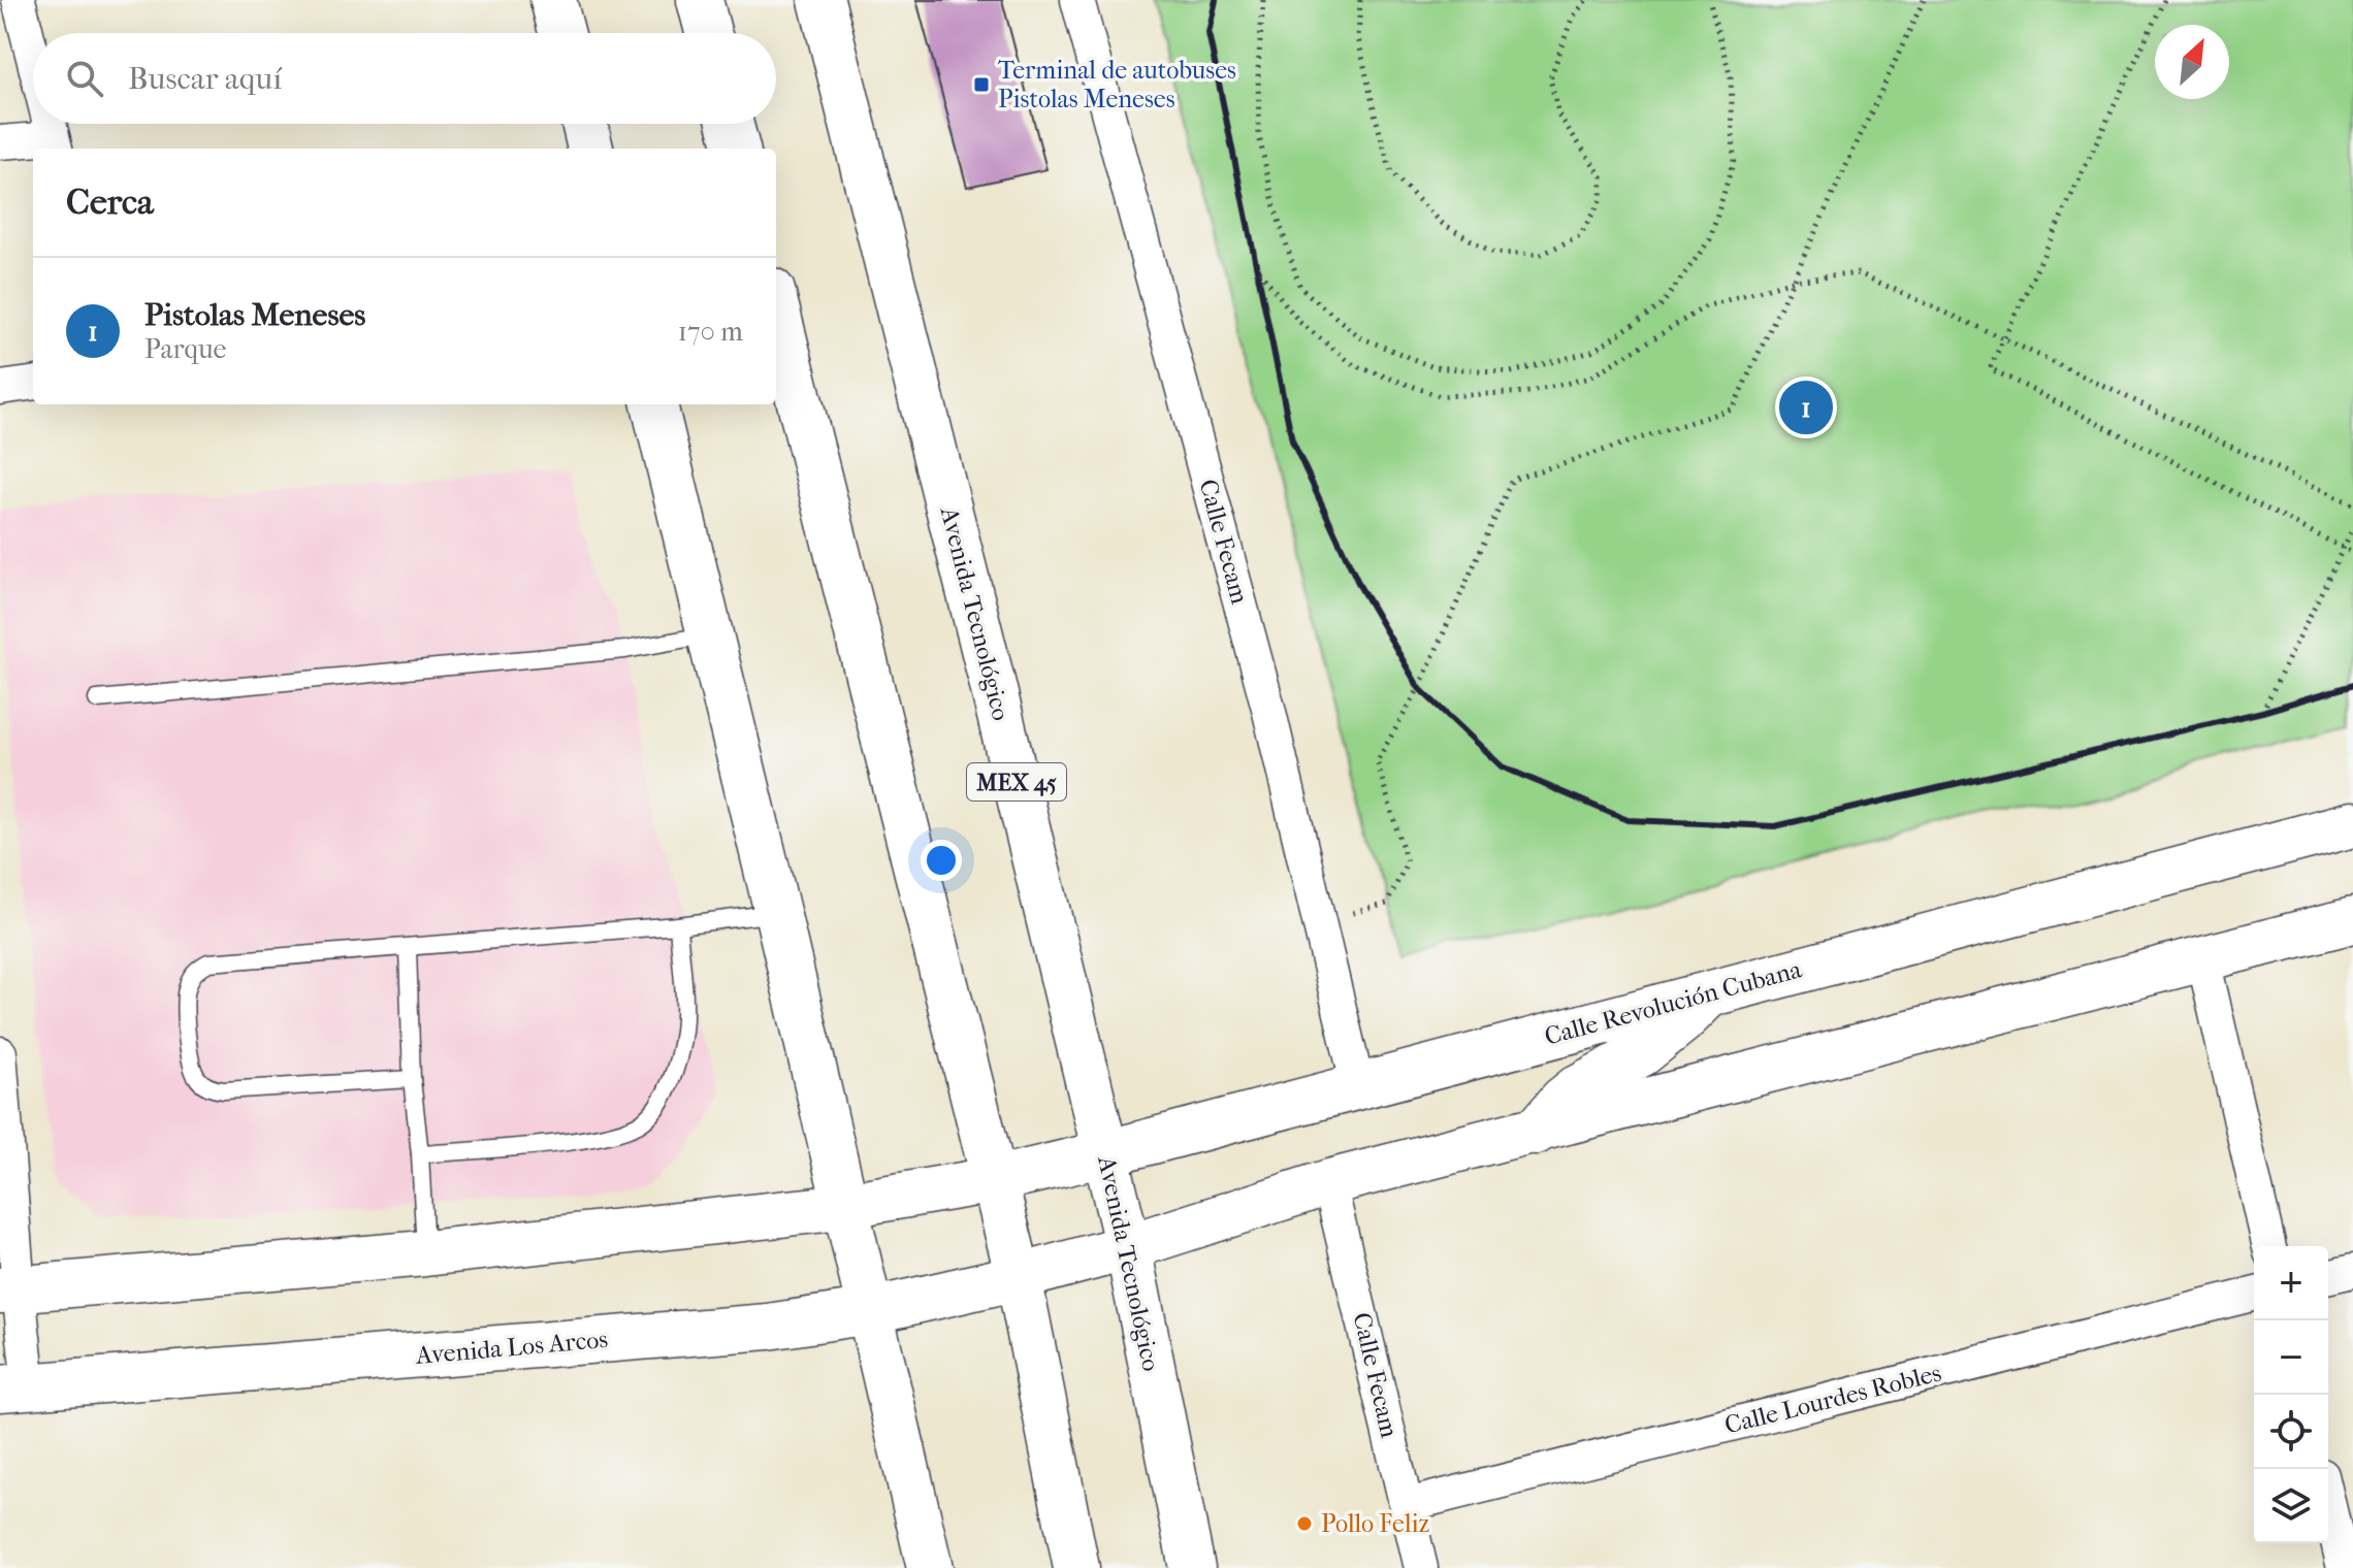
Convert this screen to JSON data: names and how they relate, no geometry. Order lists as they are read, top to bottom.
{
  "streets": {
    "street": [
      "Calle Fecam",
      "Avenida Tecnológico",
      "MEX 45",
      "Calle Revolución Cubana",
      "Avenida Los Arcos",
      "Calle Lourdes Robles"
    ]
  },
  "crossings": [
    ["Calle Fecam", "Calle Revolución Cubana"],
    ["Calle Fecam", "Calle Lourdes Robles"],
    ["Avenida Tecnológico", "Calle Revolución Cubana"]
  ],
  "places": {
    "transit": ["Terminal de autobuses Pistolas Meneses"],
    "other": ["Pollo Feliz"]
  },
  "north": "top right",
  "page": {
    "search": "Buscar aquí",
    "heading": "Cerca",
    "list": [
      {
        "mark": "1",
        "name": "Pistolas Meneses",
        "note": "Parque",
        "value": "170 m"
      }
    ],
    "pins": "1",
    "map_buttons": ["+", "−"]
  }
}
